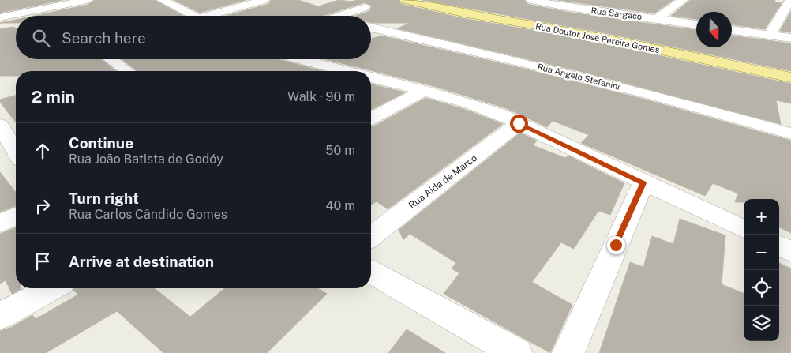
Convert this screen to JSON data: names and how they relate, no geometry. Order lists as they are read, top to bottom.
{
  "streets": {
    "main road": ["Rua Doutor José Pereira Gomes"],
    "street": ["Rua Sargaco", "Rua Angelo Stefanini", "Rua Aida de Marco"]
  },
  "north": "bottom",
  "page": {
    "search": "Search here",
    "heading": ["2 min", "Walk · 90 m"],
    "list": [
      ["Continue", "Rua João Batista de Godóy", "50 m"],
      ["Turn right", "Rua Carlos Cândido Gomes", "40 m"],
      "Arrive at destination"
    ],
    "map_buttons": ["+", "−"]
  }
}
